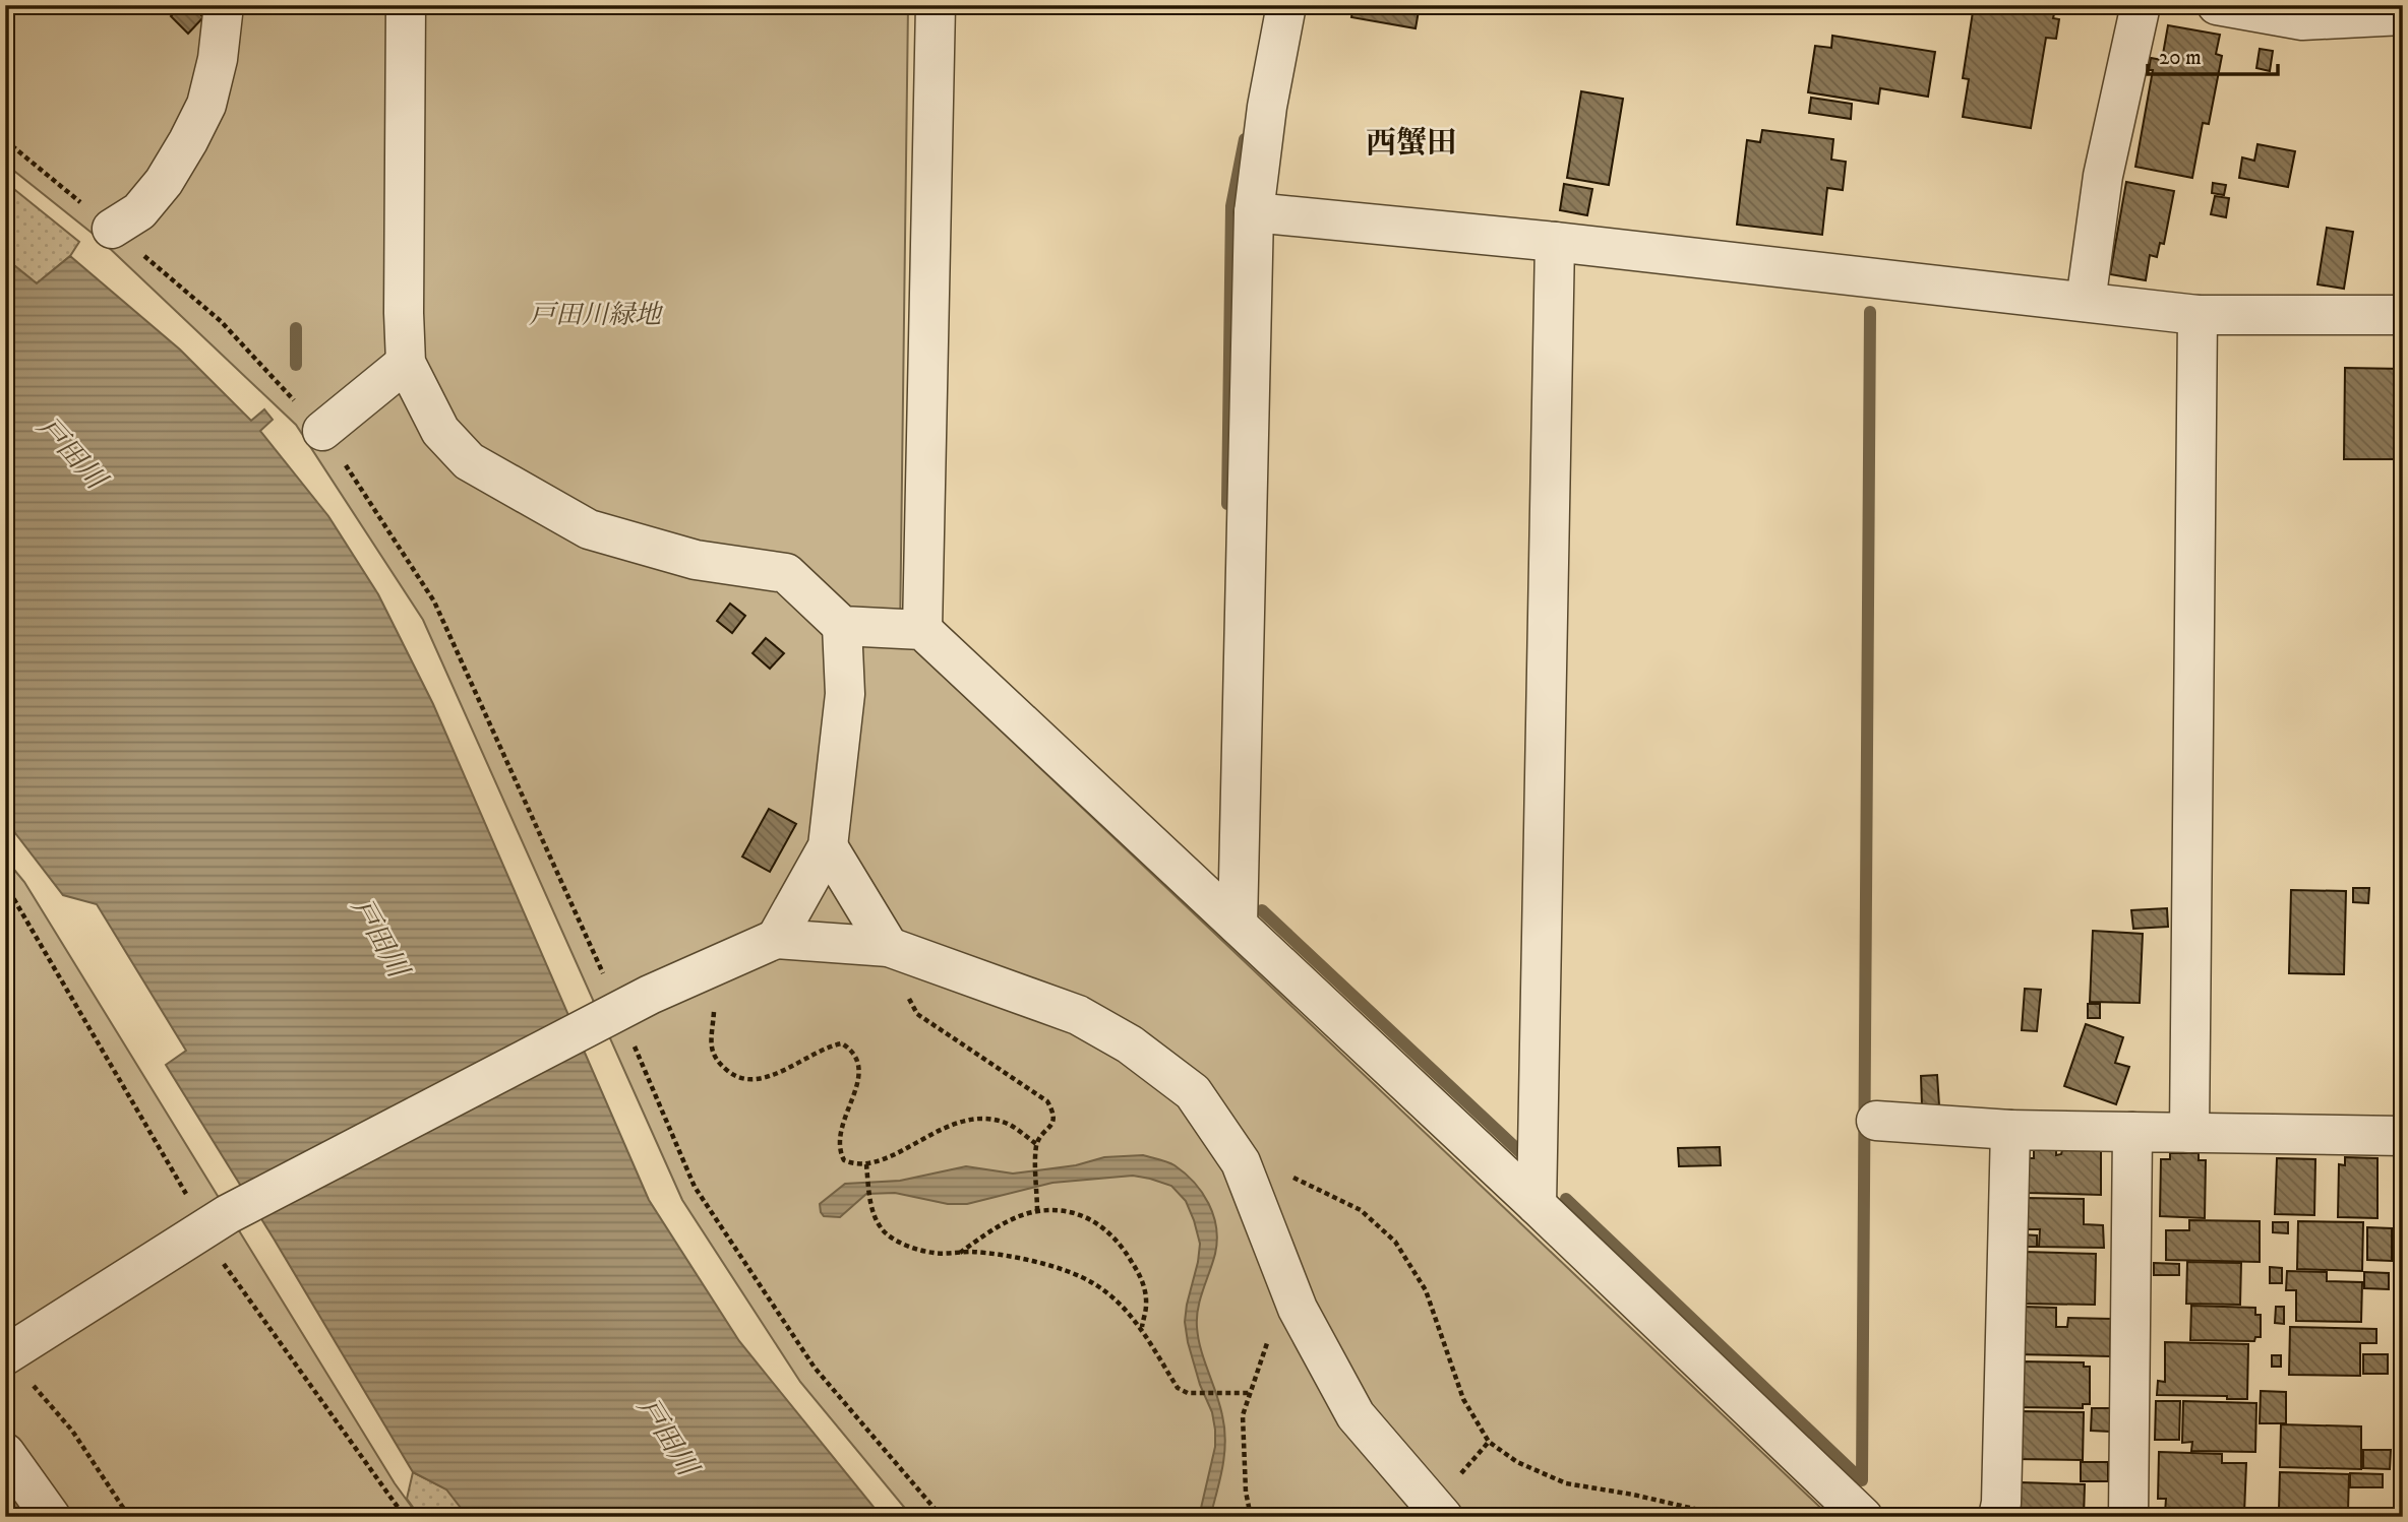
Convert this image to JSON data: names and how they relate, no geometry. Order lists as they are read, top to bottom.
{
  "districts": ["西蟹田"],
  "water": ["戸田川"],
  "parks": ["戸田川緑地"],
  "scale_bar": "20 m"
}
